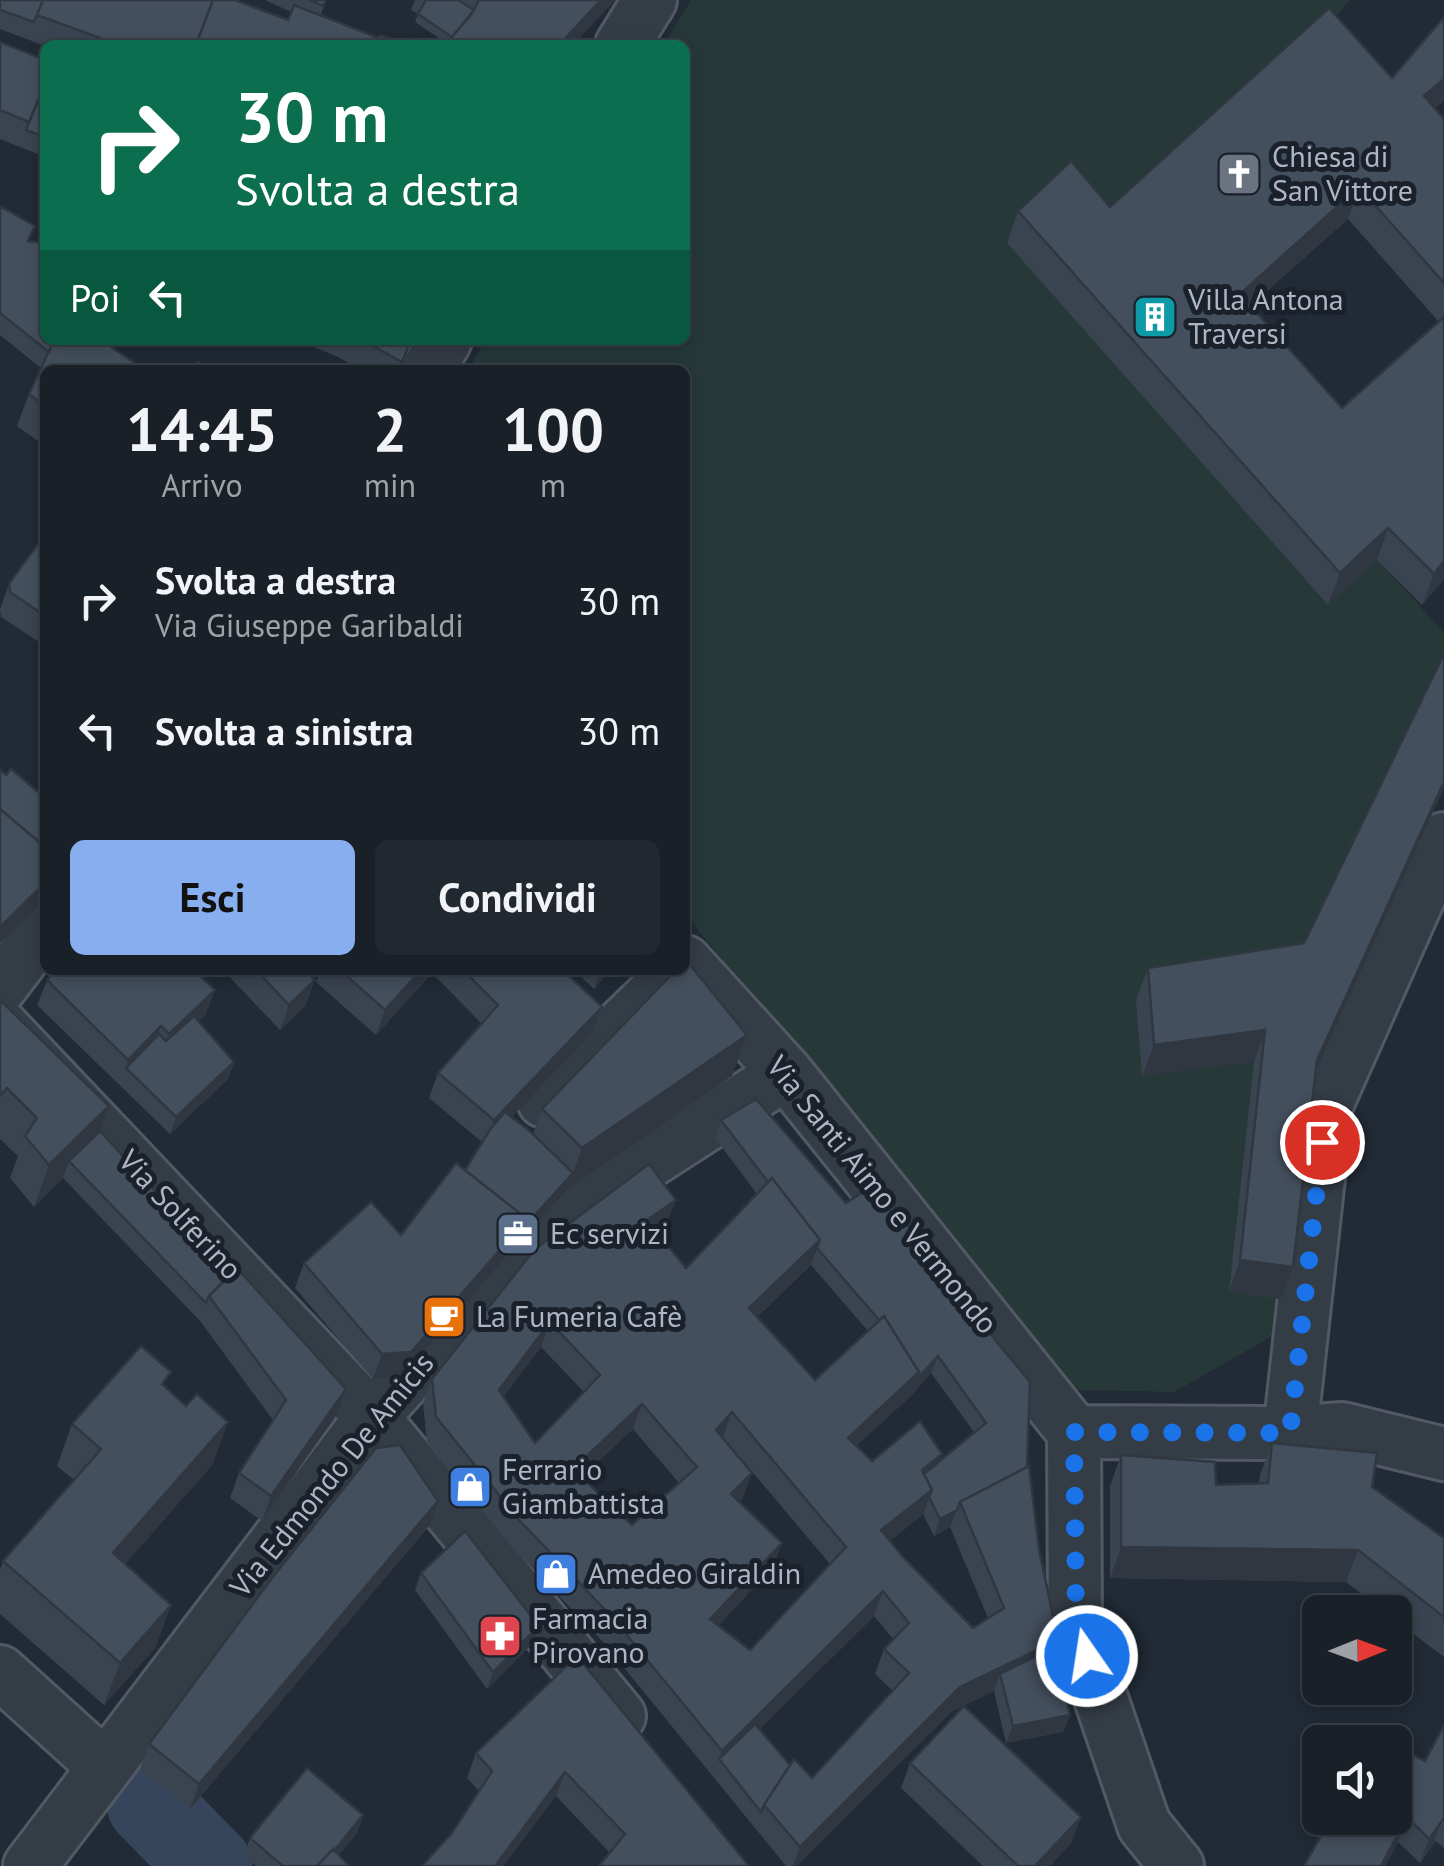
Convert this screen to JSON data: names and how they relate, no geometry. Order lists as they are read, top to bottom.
{
  "streets": {
    "street": ["Via Santi Aimo e Vermondo", "Via Solferino", "Via Edmondo De Amicis"]
  },
  "crossings": [
    ["Via Santi Aimo e Vermondo", "Via Edmondo De Amicis"],
    ["Via Solferino", "Via Edmondo De Amicis"]
  ],
  "places": {
    "church": ["Chiesa di San Vittore"],
    "building": ["Villa Antona Traversi"],
    "office": ["Ec servizi"],
    "cafe": ["La Fumeria Cafè"],
    "shop": ["Ferrario Giambattista", "Amedeo Giraldin"],
    "pharmacy": ["Farmacia Pirovano"]
  },
  "north": "right",
  "page": {
    "turn": ["30 m", "Svolta a destra"],
    "then": "Poi",
    "eta": [
      "14:45",
      "Arrivo",
      "2",
      "min",
      "100",
      "m"
    ],
    "list": [
      {
        "name": "Svolta a destra",
        "note": "Via Giuseppe Garibaldi",
        "value": "30 m"
      },
      {
        "name": "Svolta a sinistra",
        "value": "30 m"
      }
    ],
    "buttons": ["Esci", "Condividi"]
  }
}
